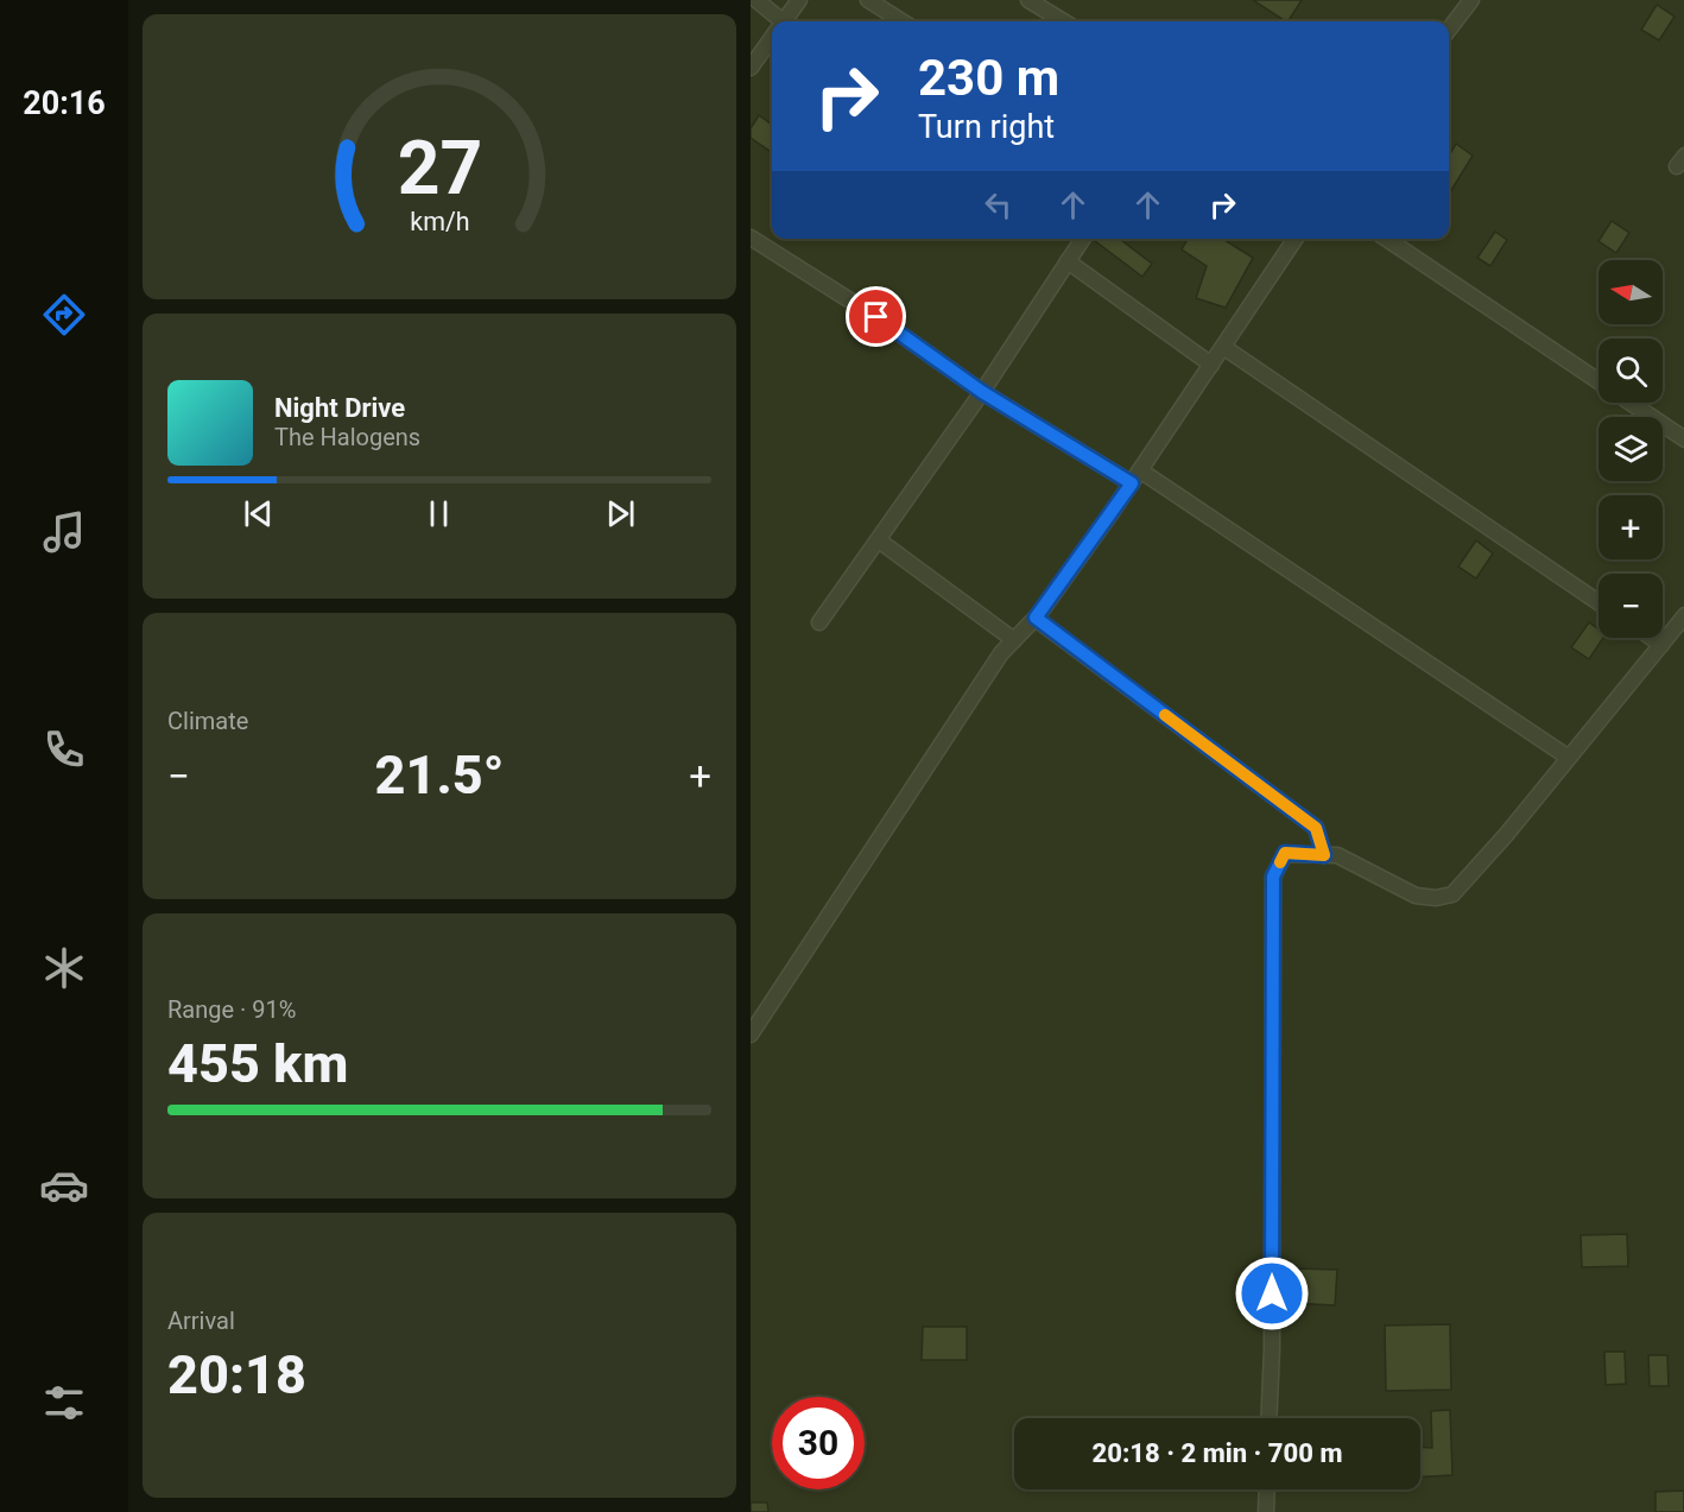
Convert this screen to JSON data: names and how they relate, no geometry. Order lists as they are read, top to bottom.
{
  "north": "left",
  "page": {
    "tabs": "20:16",
    "turn": ["230 m", "Turn right"],
    "map_buttons": ["+", "−"],
    "song": ["Night Drive", "The Halogens"],
    "tile": [
      "Climate",
      ["Range · 91%", "455 km"],
      ["Arrival", "20:18"]
    ],
    "heat": ["−", "21.5°", "+"],
    "limit": "30",
    "trip": "20:18 · 2 min · 700 m",
    "gauge": ["27", "km/h"]
  }
}
